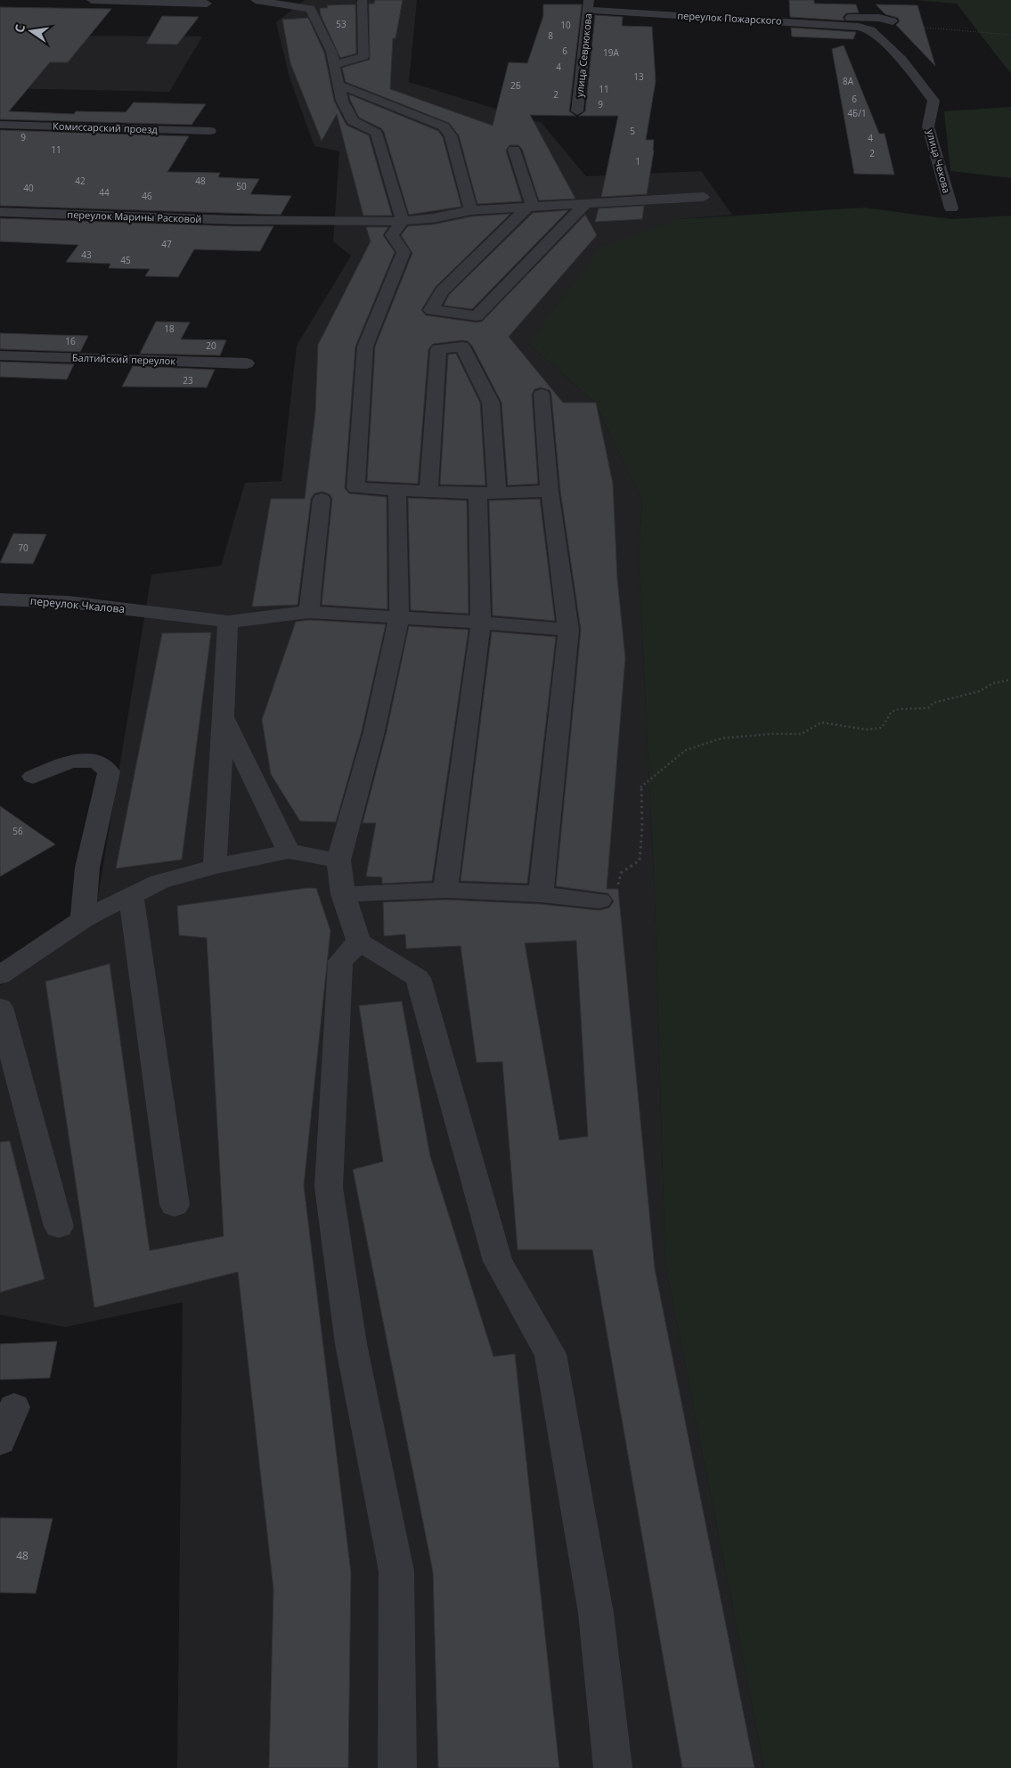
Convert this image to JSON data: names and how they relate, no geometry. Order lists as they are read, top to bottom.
{
  "streets": {
    "street": [
      "переулок Пожарского",
      "улица Севрюкова",
      "Комиссарский проезд",
      "улица Чехова",
      "переулок Марины Расковой",
      "Балтийский переулок",
      "переулок Чкалова"
    ]
  },
  "crossings": [
    ["переулок Пожарского", "улица Севрюкова"],
    ["переулок Пожарского", "улица Чехова"]
  ],
  "house_numbers": [
    "53",
    "10",
    "8",
    "6",
    "19А",
    "4",
    "13",
    "8А",
    "2Б",
    "11",
    "2",
    "6",
    "9",
    "4Б/1",
    "5",
    "9",
    "4",
    "11",
    "2",
    "1",
    "42",
    "48",
    "50",
    "40",
    "44",
    "46",
    "47",
    "43",
    "45",
    "18",
    "16",
    "20",
    "23",
    "70",
    "56",
    "48"
  ],
  "north": "left"
}
